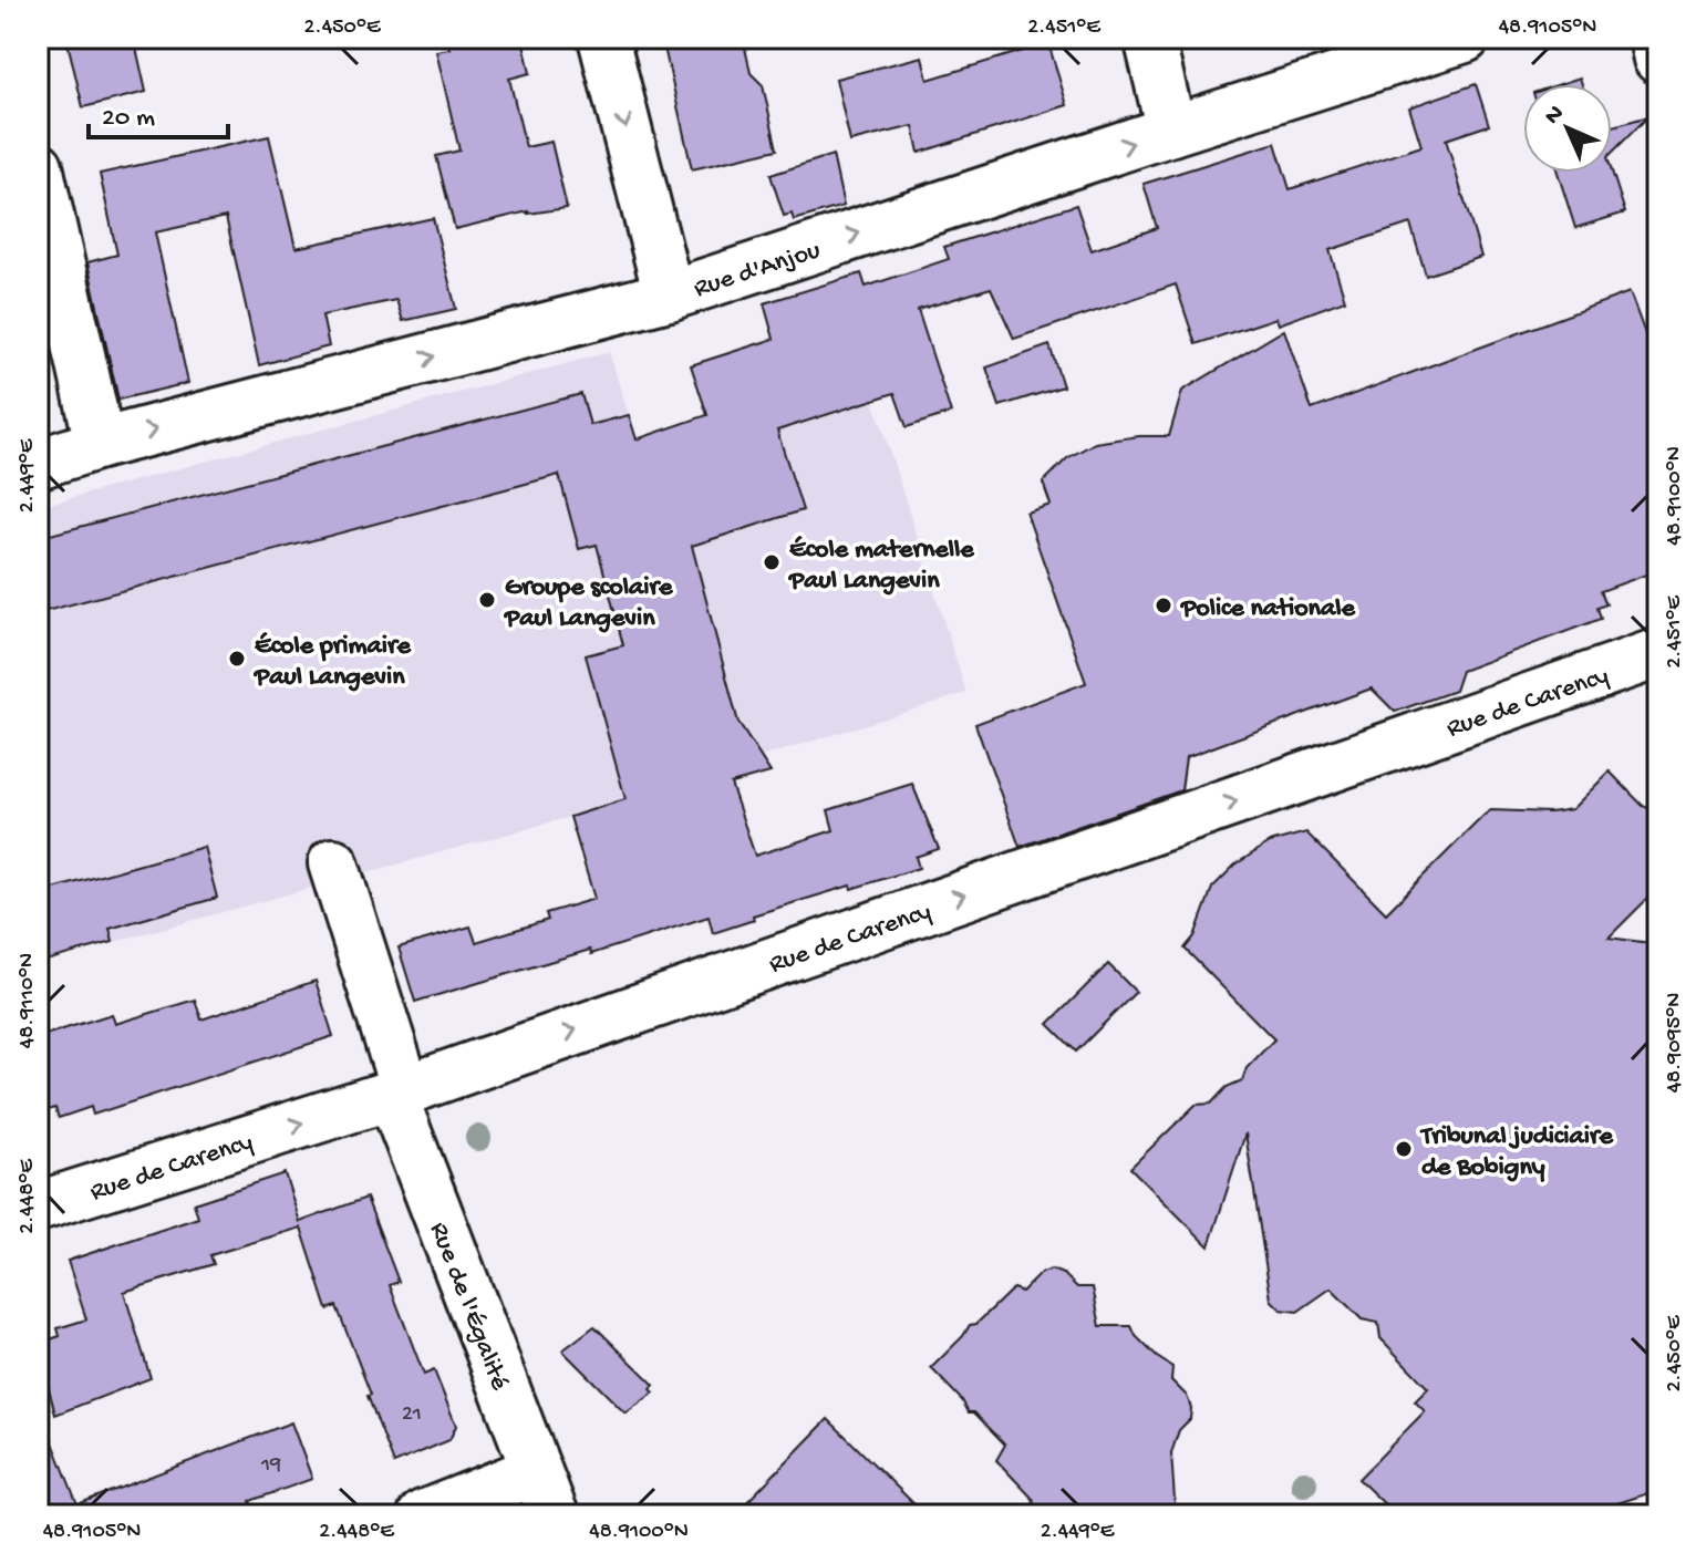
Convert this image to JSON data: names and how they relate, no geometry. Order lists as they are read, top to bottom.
{
  "streets": {
    "street": ["Rue d'Anjou", "Rue de Carency", "Rue de l'Égalité"]
  },
  "crossings": [
    ["Rue de Carency", "Rue de l'Égalité"]
  ],
  "one_way": ["Rue d'Anjou", "Rue de Carency"],
  "places": [
    "École maternelle Paul Langevin",
    "Groupe scolaire Paul Langevin",
    "Police nationale",
    "École primaire Paul Langevin",
    "Tribunal judiciaire de Bobigny"
  ],
  "house_numbers": ["21", "19"],
  "scale_bar": "20 m",
  "north": "top left",
  "coordinates": [
    "2.450°E",
    "2.451°E",
    "48.9105°N",
    "2.449°E",
    "48.9100°N",
    "48.9110°N",
    "48.9095°N",
    "2.448°E"
  ]
}
